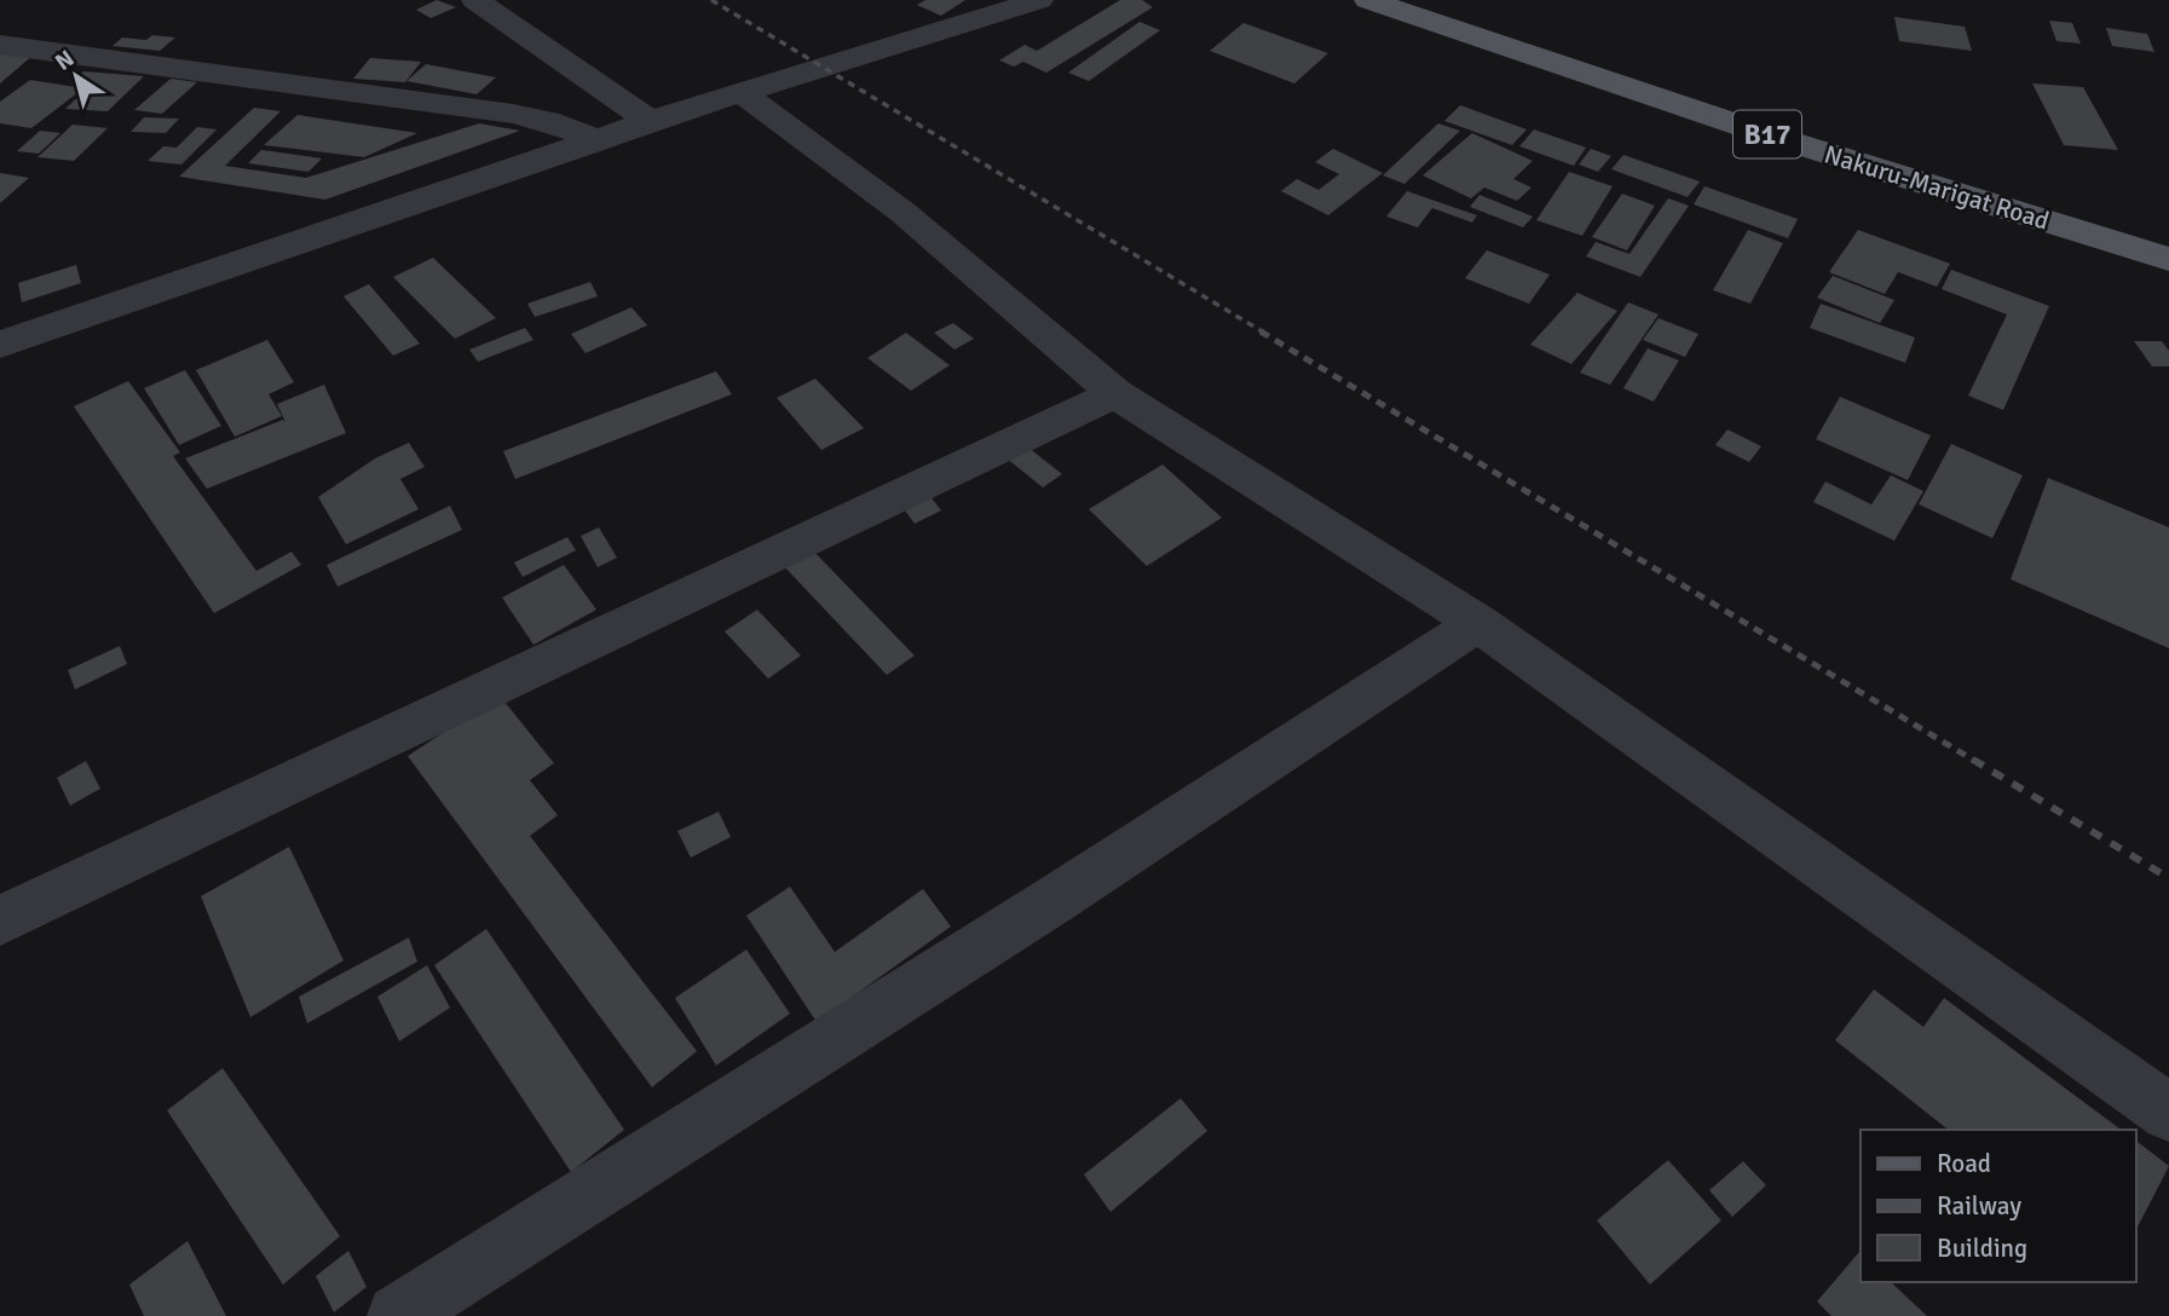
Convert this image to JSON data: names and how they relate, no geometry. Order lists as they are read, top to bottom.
{
  "streets": {
    "main road": ["B17", "Nakuru-Marigat Road"]
  },
  "legend": ["Road", "Railway", "Building"],
  "north": "top left"
}
